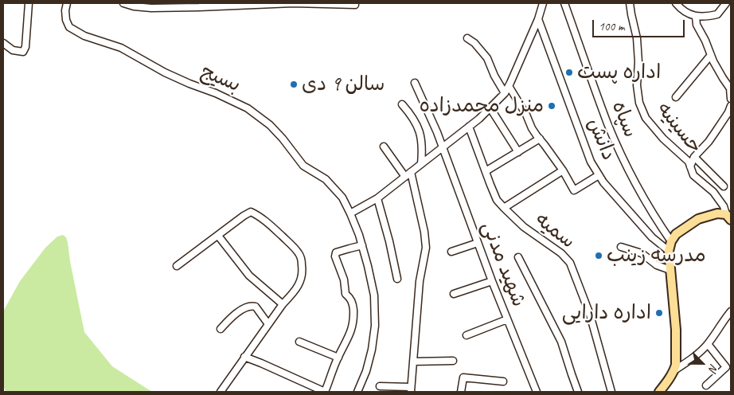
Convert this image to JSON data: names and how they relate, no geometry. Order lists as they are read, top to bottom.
{
  "streets": {
    "street": [
      "بسیج",
      "سپاه",
      "حسینیه",
      "دانش",
      "سمیه",
      "شهید مدنی"
    ]
  },
  "places": [
    "اداره پست",
    "سالن 9 دی",
    "منزل محمدزاده",
    "مدرسه زینب",
    "اداره دارایی"
  ],
  "scale_bar": "100 m",
  "north": "bottom right"
}
